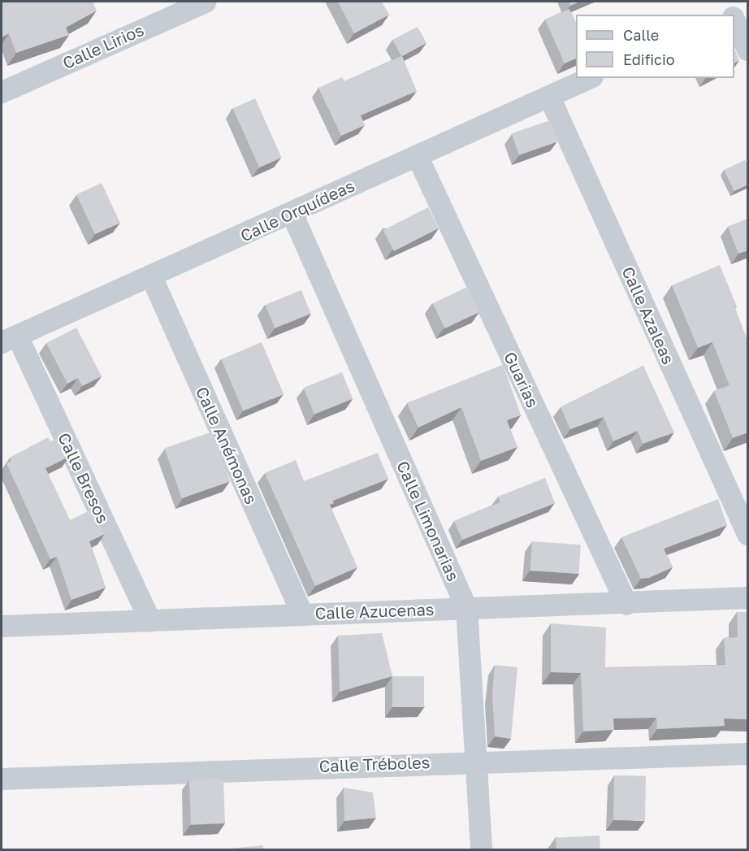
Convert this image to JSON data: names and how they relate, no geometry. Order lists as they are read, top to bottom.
{
  "streets": {
    "street": [
      "Calle Lirios",
      "Calle Orquídeas",
      "Calle Azaleas",
      "Guarias",
      "Calle Anémonas",
      "Calle Bresos",
      "Calle Limonarias",
      "Calle Azucenas",
      "Calle Tréboles"
    ]
  },
  "crossings": [
    ["Calle Orquídeas", "Calle Azaleas"],
    ["Calle Orquídeas", "Guarias"],
    ["Calle Orquídeas", "Calle Anémonas"],
    ["Calle Orquídeas", "Calle Bresos"],
    ["Calle Orquídeas", "Calle Limonarias"],
    ["Guarias", "Calle Azucenas"],
    ["Calle Anémonas", "Calle Azucenas"],
    ["Calle Bresos", "Calle Azucenas"],
    ["Calle Limonarias", "Calle Azucenas"],
    ["Calle Limonarias", "Calle Tréboles"]
  ],
  "legend": ["Calle", "Edificio"]
}
